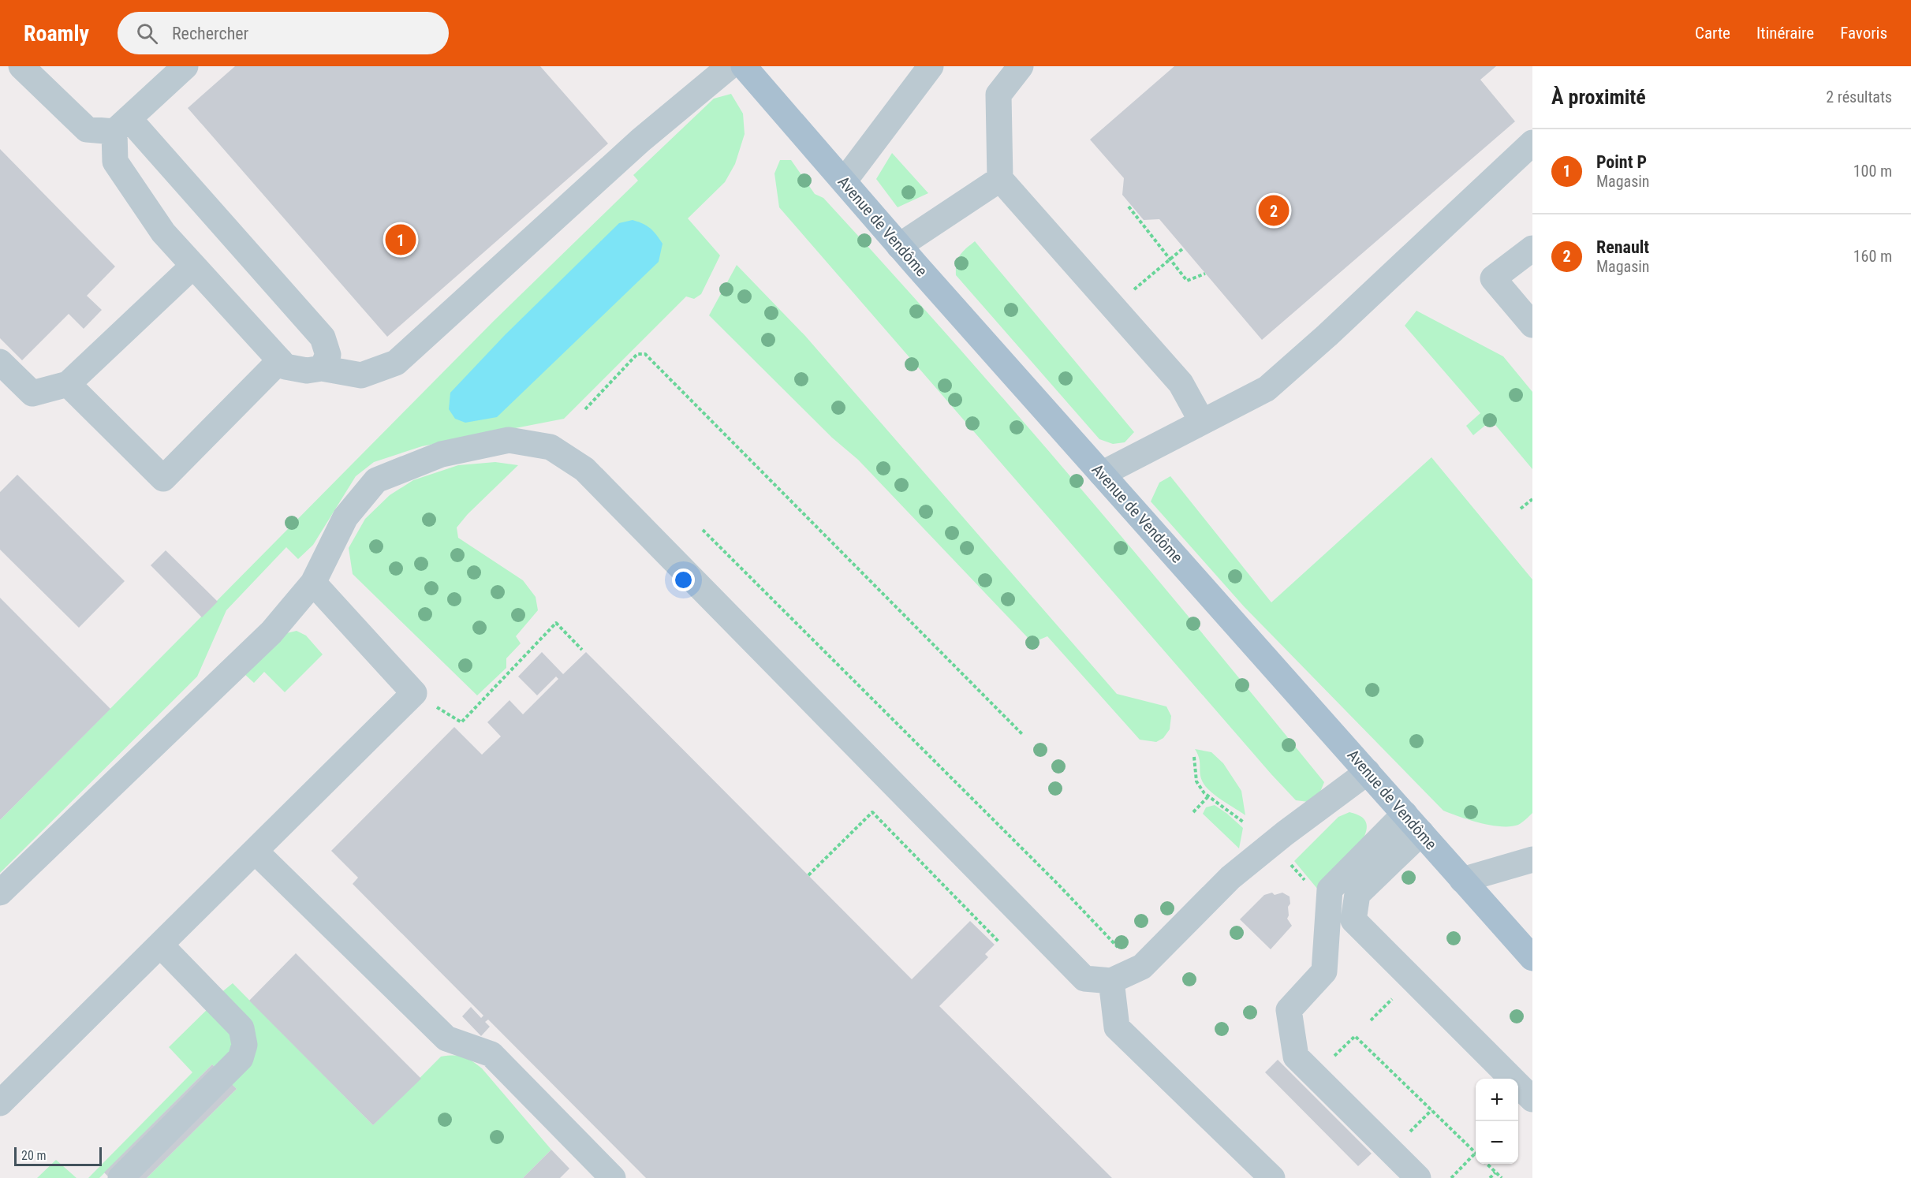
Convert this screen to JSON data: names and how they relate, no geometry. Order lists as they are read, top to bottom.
{
  "streets": {
    "main road": ["Avenue de Vendôme"]
  },
  "scale_bar": "20 m",
  "page": {
    "header": "Roamly",
    "search": "Rechercher",
    "nav": ["Carte", "Itinéraire", "Favoris"],
    "heading": ["À proximité", "2 résultats"],
    "list": [
      {
        "mark": "1",
        "name": "Point P",
        "note": "Magasin",
        "value": "100 m"
      },
      {
        "mark": "2",
        "name": "Renault",
        "note": "Magasin",
        "value": "160 m"
      }
    ],
    "pins": ["2", "1"],
    "map_buttons": ["+", "−"],
    "scale": "20 m"
  }
}
